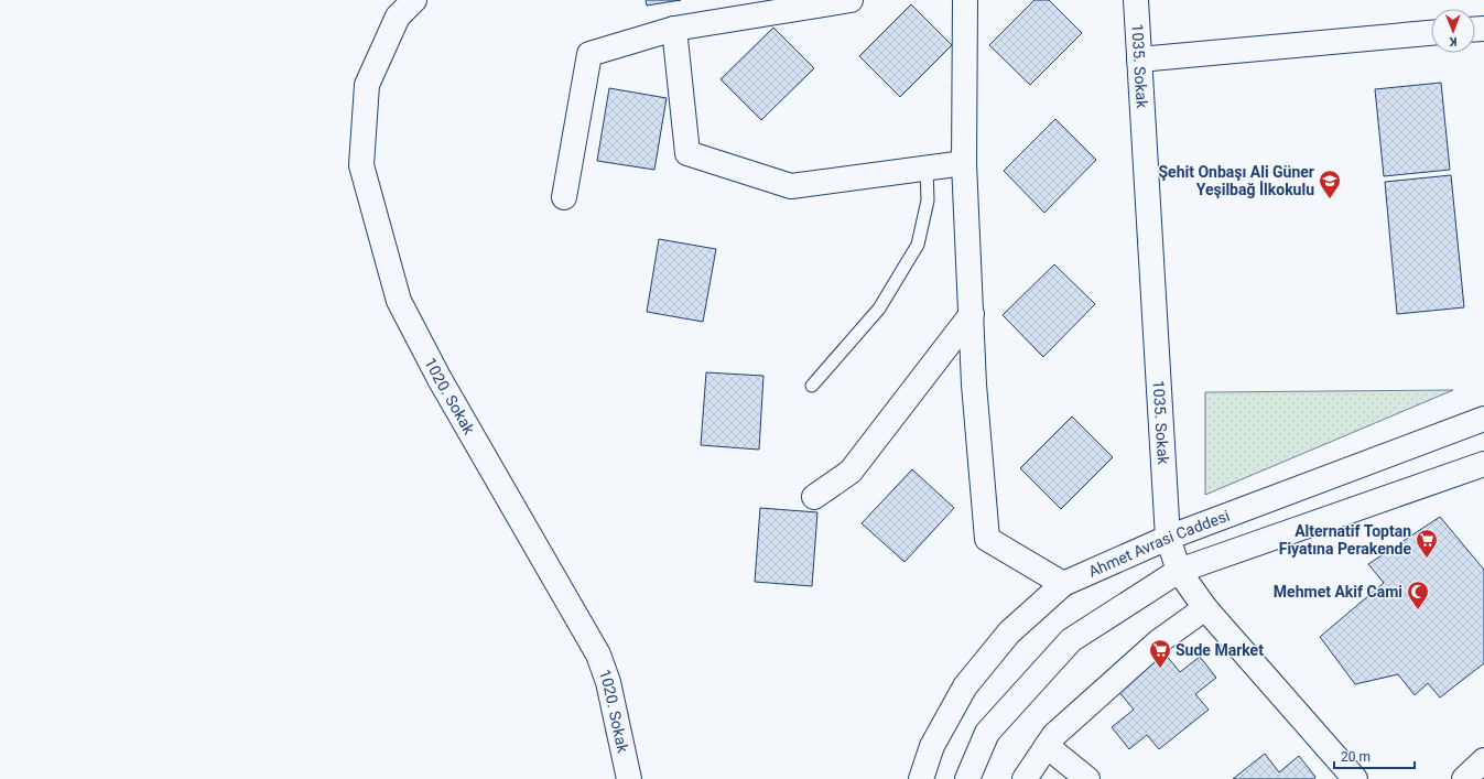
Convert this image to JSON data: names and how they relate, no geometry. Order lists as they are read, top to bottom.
{
  "streets": {
    "street": ["1035. Sokak", "1020. Sokak", "Ahmet Avrasi Caddesi"]
  },
  "crossings": [
    ["1035. Sokak", "Ahmet Avrasi Caddesi"]
  ],
  "places": {
    "school or university": ["Şehit Onbaşı Ali Güner Yeşilbağ İlkokulu"],
    "supermarket": ["Alternatif Toptan Fiyatına Perakende", "Sude Market"],
    "mosque": ["Mehmet Akif Cami"]
  },
  "scale_bar": "20 m",
  "north": "bottom"
}
